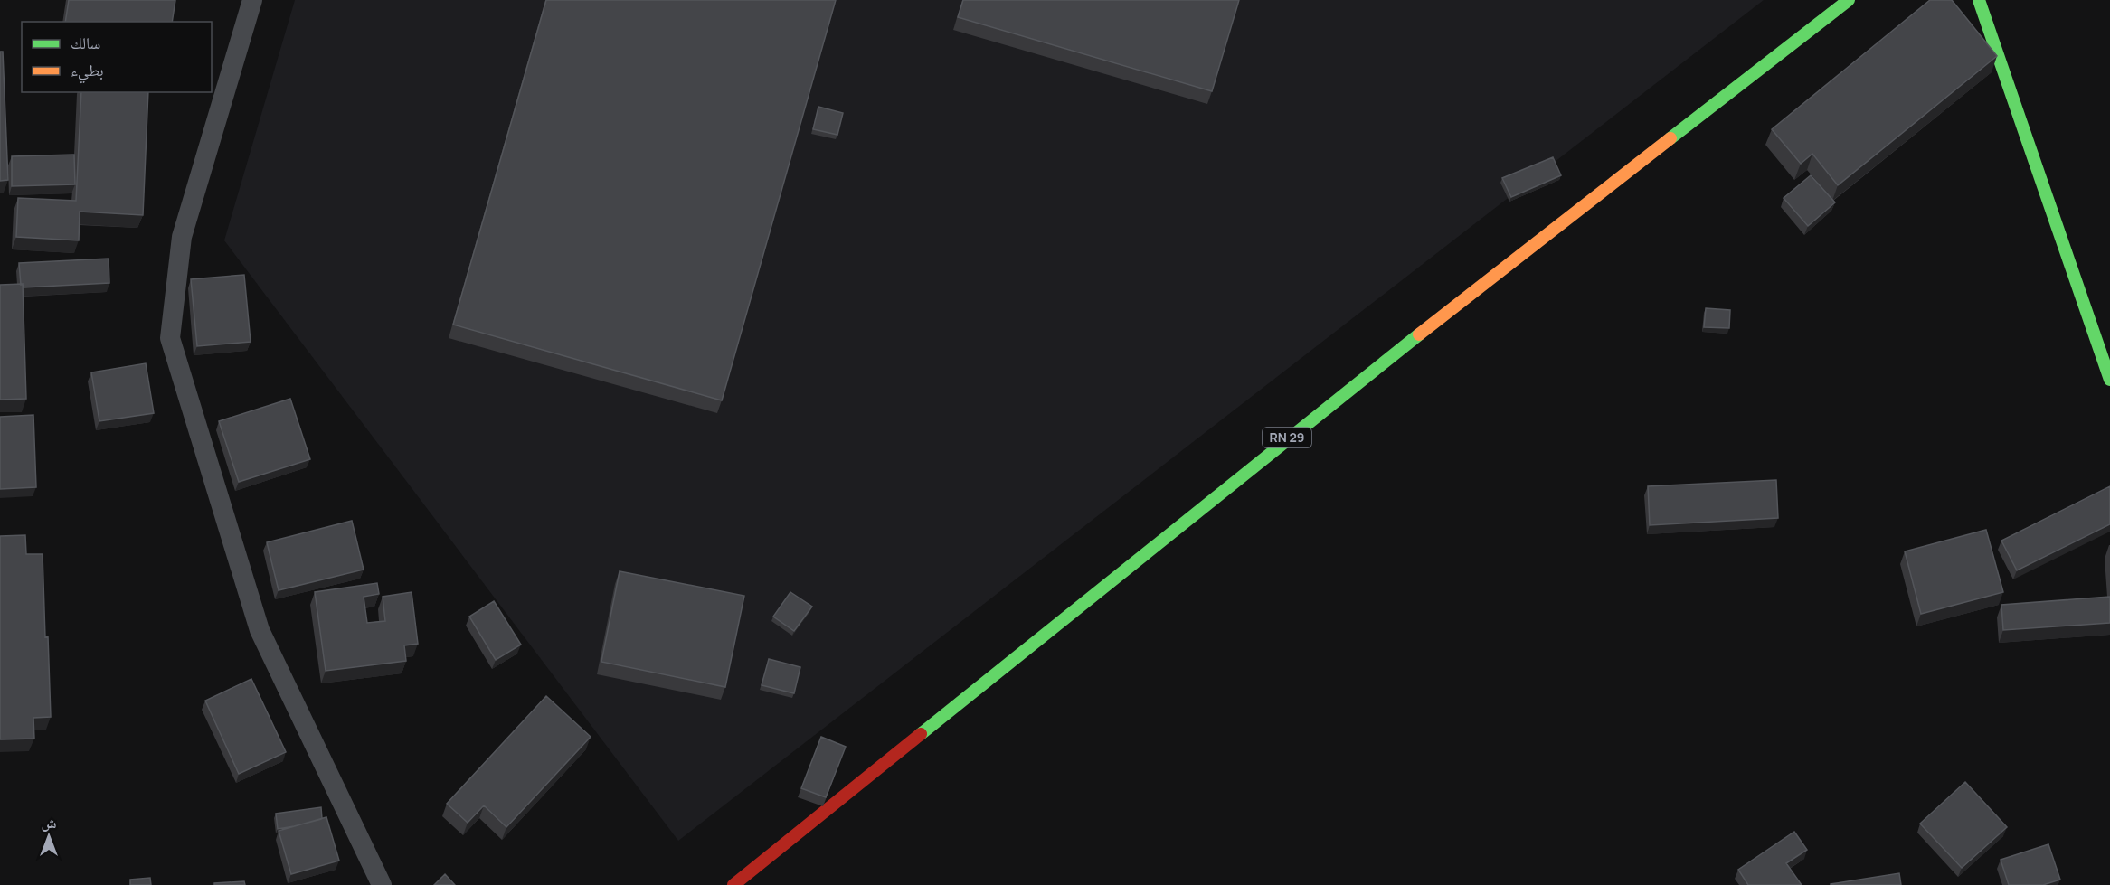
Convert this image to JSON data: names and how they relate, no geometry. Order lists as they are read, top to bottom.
{
  "streets": {
    "main road": ["RN 29"]
  },
  "legend": ["سالك", "بطيء"],
  "north": "top"
}
